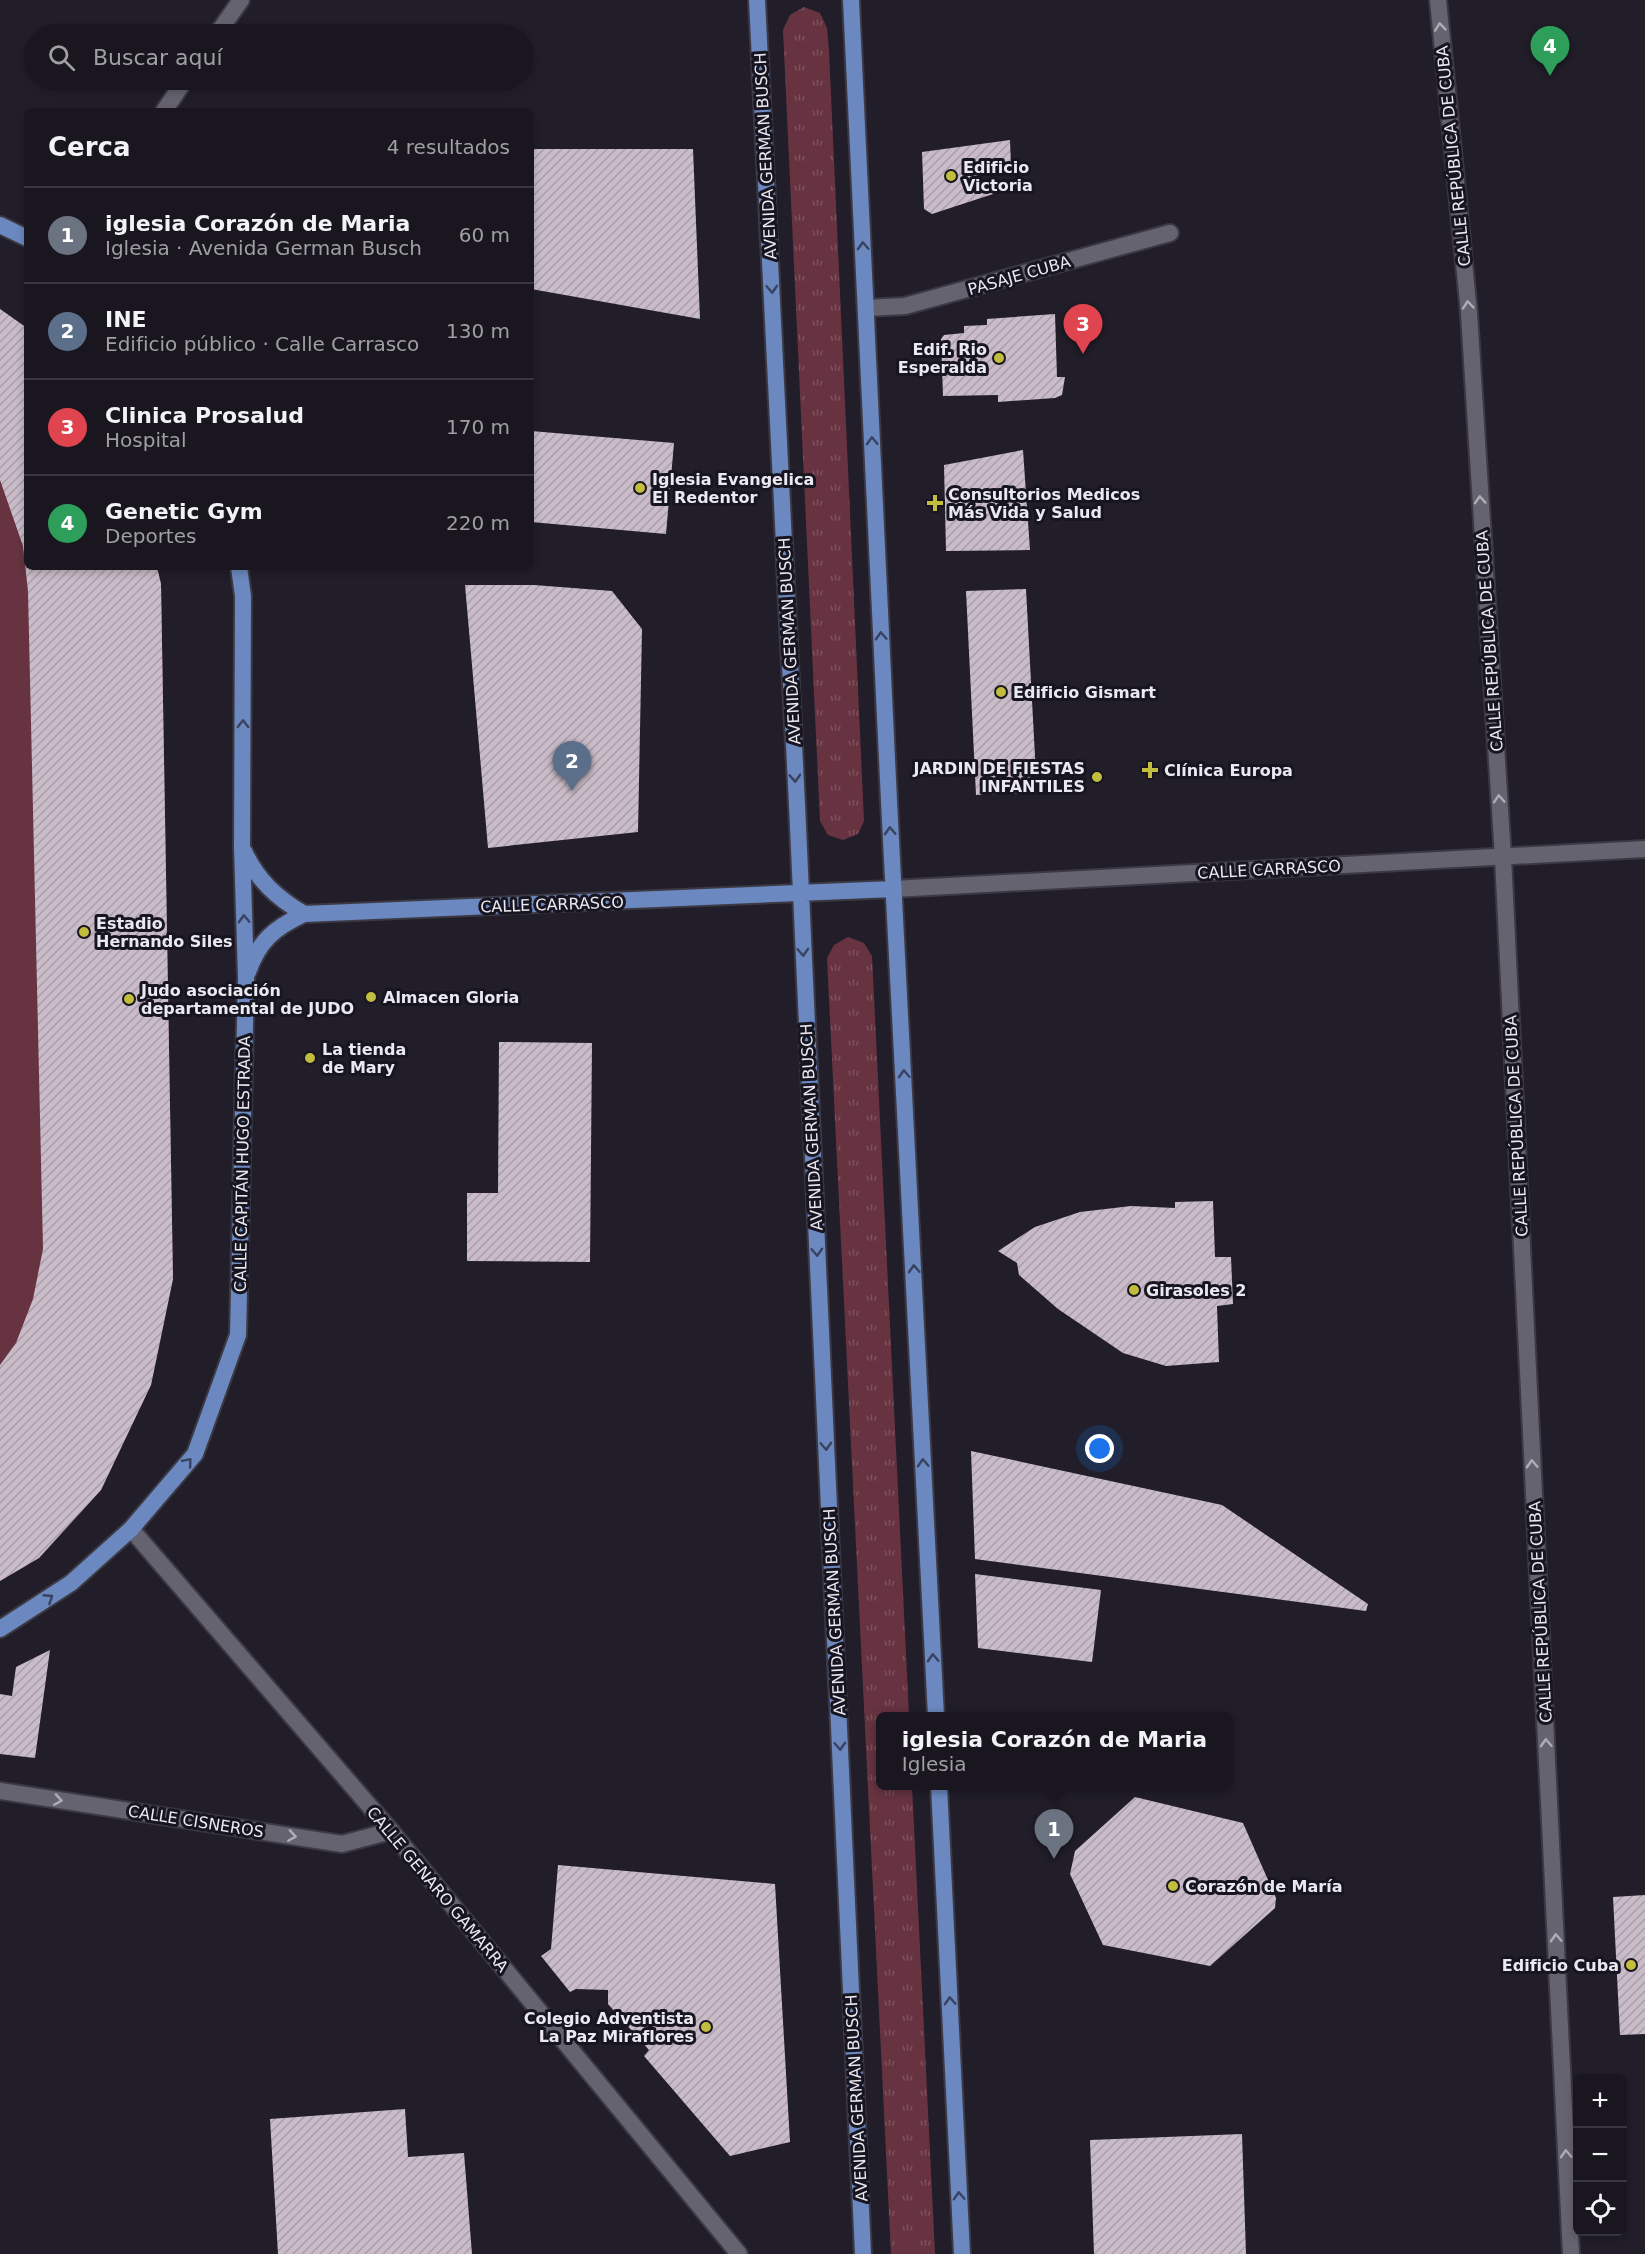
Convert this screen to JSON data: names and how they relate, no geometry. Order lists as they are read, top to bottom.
{
  "streets": {
    "main road": ["AVENIDA GERMAN BUSCH", "CALLE CARRASCO", "CALLE CAPITÁN HUGO ESTRADA"],
    "street": [
      "CALLE REPÚBLICA DE CUBA",
      "PASAJE CUBA",
      "CALLE CISNEROS",
      "CALLE GENARO GAMARRA"
    ]
  },
  "crossings": [
    ["AVENIDA GERMAN BUSCH", "CALLE CARRASCO"],
    ["CALLE REPÚBLICA DE CUBA", "CALLE CARRASCO"],
    ["CALLE CARRASCO", "CALLE CAPITÁN HUGO ESTRADA"],
    ["CALLE CAPITÁN HUGO ESTRADA", "CALLE GENARO GAMARRA"],
    ["CALLE CISNEROS", "CALLE GENARO GAMARRA"]
  ],
  "one_way": ["CALLE REPÚBLICA DE CUBA", "CALLE CAPITÁN HUGO ESTRADA", "CALLE CISNEROS"],
  "places": {
    "other": [
      "Edificio Victoria",
      "Edif. Rio Esperalda",
      "Iglesia Evangelica El Redentor",
      "Edificio Gismart",
      "JARDIN DE FIESTAS INFANTILES",
      "Estadio Hernando Siles",
      "Almacen Gloria",
      "Judo asociación departamental de JUDO",
      "La tienda de Mary",
      "Girasoles 2",
      "Corazón de María",
      "Edificio Cuba",
      "Colegio Adventista La Paz Miraflores"
    ],
    "health": ["Consultorios Medicos Más Vida y Salud", "Clínica Europa"]
  },
  "page": {
    "search": "Buscar aquí",
    "pins": [
      "4",
      "3",
      "2",
      "1"
    ],
    "heading": ["Cerca", "4 resultados"],
    "list": [
      {
        "mark": "1",
        "name": "iglesia Corazón de Maria",
        "note": "Iglesia · Avenida German Busch",
        "value": "60 m"
      },
      {
        "mark": "2",
        "name": "INE",
        "note": "Edificio público · Calle Carrasco",
        "value": "130 m"
      },
      {
        "mark": "3",
        "name": "Clinica Prosalud",
        "note": "Hospital",
        "value": "170 m"
      },
      {
        "mark": "4",
        "name": "Genetic Gym",
        "note": "Deportes",
        "value": "220 m"
      }
    ],
    "popup": ["iglesia Corazón de Maria", "Iglesia"],
    "map_buttons": ["+", "−"]
  }
}
